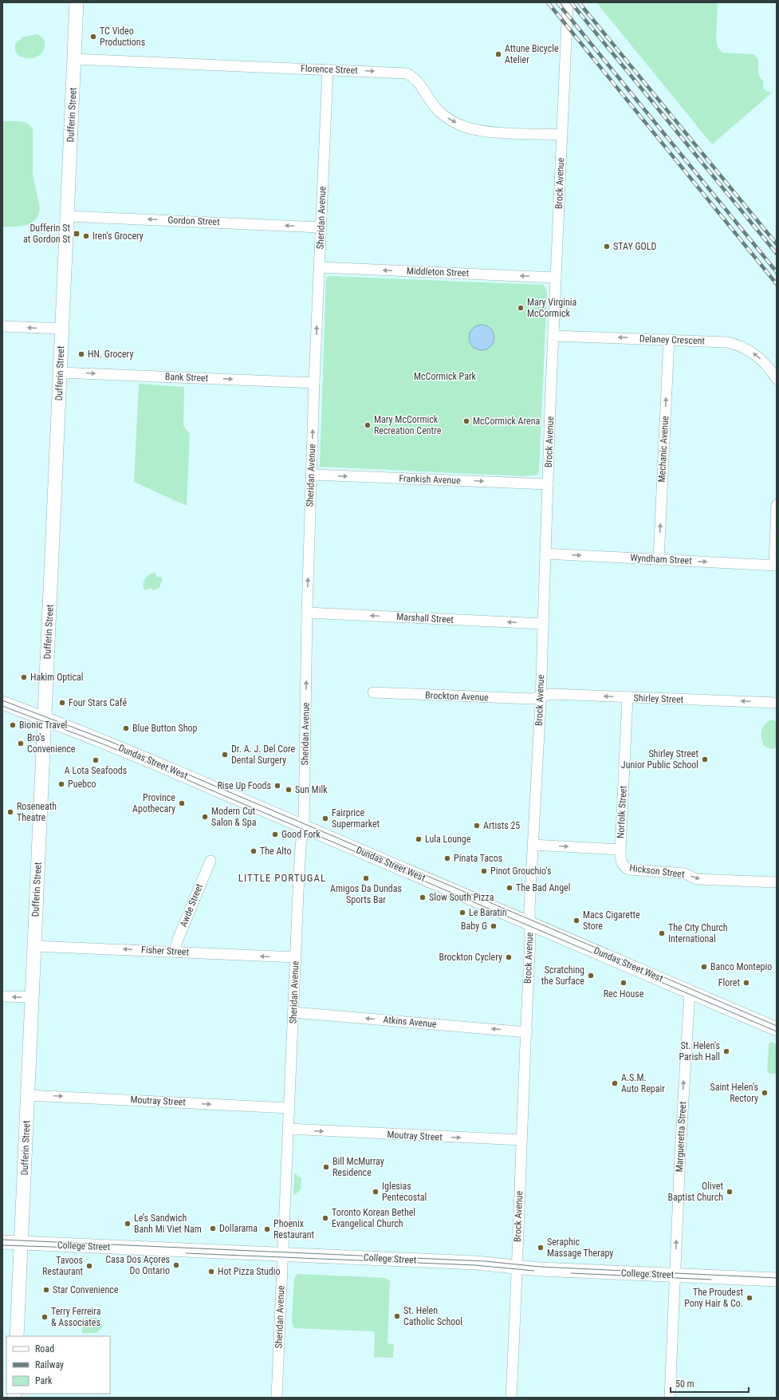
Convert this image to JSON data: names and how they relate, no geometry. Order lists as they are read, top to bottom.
{
  "streets": {
    "main road": ["Dufferin Street", "Dundas Street West", "College Street"],
    "street": [
      "Florence Street",
      "Brock Avenue",
      "Sheridan Avenue",
      "Gordon Street",
      "Middleton Street",
      "Delaney Crescent",
      "Bank Street",
      "Mechanic Avenue",
      "Frankish Avenue",
      "Wyndham Street",
      "Marshall Street",
      "Brockton Avenue",
      "Shirley Street",
      "Norfolk Street",
      "Hickson Street",
      "Awde Street",
      "Fisher Street",
      "Atkins Avenue",
      "Moutray Street",
      "Margueretta Street"
    ]
  },
  "crossings": [
    ["Florence Street", "Dufferin Street"],
    ["Florence Street", "Brock Avenue"],
    ["Florence Street", "Sheridan Avenue"],
    ["Dufferin Street", "Gordon Street"],
    ["Dufferin Street", "Bank Street"],
    ["Dufferin Street", "Dundas Street West"],
    ["Dufferin Street", "Fisher Street"],
    ["Dufferin Street", "Moutray Street"],
    ["Dufferin Street", "College Street"],
    ["Brock Avenue", "Middleton Street"],
    ["Brock Avenue", "Delaney Crescent"],
    ["Brock Avenue", "Frankish Avenue"],
    ["Brock Avenue", "Wyndham Street"],
    ["Brock Avenue", "Marshall Street"],
    ["Brock Avenue", "Brockton Avenue"],
    ["Brock Avenue", "Shirley Street"],
    ["Brock Avenue", "Dundas Street West"],
    ["Brock Avenue", "Atkins Avenue"],
    ["Brock Avenue", "Moutray Street"],
    ["Brock Avenue", "College Street"],
    ["Sheridan Avenue", "Gordon Street"],
    ["Sheridan Avenue", "Middleton Street"],
    ["Sheridan Avenue", "Bank Street"],
    ["Sheridan Avenue", "Frankish Avenue"],
    ["Sheridan Avenue", "Marshall Street"],
    ["Sheridan Avenue", "Dundas Street West"],
    ["Sheridan Avenue", "Fisher Street"],
    ["Sheridan Avenue", "Atkins Avenue"],
    ["Sheridan Avenue", "Moutray Street"],
    ["Sheridan Avenue", "College Street"],
    ["Delaney Crescent", "Mechanic Avenue"],
    ["Mechanic Avenue", "Wyndham Street"],
    ["Brockton Avenue", "Shirley Street"],
    ["Shirley Street", "Norfolk Street"],
    ["Dundas Street West", "Margueretta Street"],
    ["Norfolk Street", "Hickson Street"],
    ["Awde Street", "Fisher Street"],
    ["Margueretta Street", "College Street"]
  ],
  "one_way": [
    "Florence Street",
    "Sheridan Avenue",
    "Gordon Street",
    "Middleton Street",
    "Delaney Crescent",
    "Bank Street",
    "Mechanic Avenue",
    "Frankish Avenue",
    "Wyndham Street",
    "Marshall Street",
    "Shirley Street",
    "Hickson Street",
    "Fisher Street",
    "Atkins Avenue",
    "Moutray Street",
    "Margueretta Street"
  ],
  "districts": ["LITTLE PORTUGAL"],
  "parks": ["McCormick Park"],
  "places": {
    "other": [
      "TC Video Productions",
      "Attune Bicycle Atelier",
      "Iren's Grocery",
      "STAY GOLD",
      "Mary Virginia McCormick",
      "HN. Grocery",
      "McCormick Arena",
      "Mary McCormick Recreation Centre",
      "Hakim Optical",
      "Four Stars Café",
      "Bionic Travel",
      "Blue Button Shop",
      "Bro's Convenience",
      "Dr. A. J. Del Core Dental Surgery",
      "Shirley Street Junior Public School",
      "A Lota Seafoods",
      "Puebco",
      "Rise Up Foods",
      "Sun Milk",
      "Province Apothecary",
      "Roseneath Theatre",
      "Modern Cut Salon & Spa",
      "Fairprice Supermarket",
      "Artists 25",
      "Good Fork",
      "Lula Lounge",
      "The Alto",
      "Pinata Tacos",
      "Pinot Grouchio's",
      "Amigos Da Dundas Sports Bar",
      "The Bad Angel",
      "Slow South Pizza",
      "Le Baratin",
      "Macs Cigarette Store",
      "Baby G",
      "The City Church International",
      "Brockton Cyclery",
      "Banco Montepio",
      "Scratching the Surface",
      "Rec House",
      "Floret",
      "St. Helen's Parish Hall",
      "A.S.M. Auto Repair",
      "Saint Helen's Rectory",
      "Bill McMurray Residence",
      "Iglesias Pentecostal",
      "Olivet Baptist Church",
      "Toronto Korean Bethel Evangelical Church",
      "Le’s Sandwich Banh Mi Viet Nam",
      "Dollarama",
      "Phoenix Restaurant",
      "Seraphic Massage Therapy",
      "Casa Dos Açores Do Ontario",
      "Tavoos Restaurant",
      "Hot Pizza Studio",
      "Star Convenience",
      "The Proudest Pony Hair & Co.",
      "St. Helen Catholic School",
      "Terry Ferreira & Associates"
    ],
    "transit": ["Dufferin St at Gordon St"]
  },
  "legend": ["Road", "Railway", "Park"],
  "scale_bar": "50 m"
}
